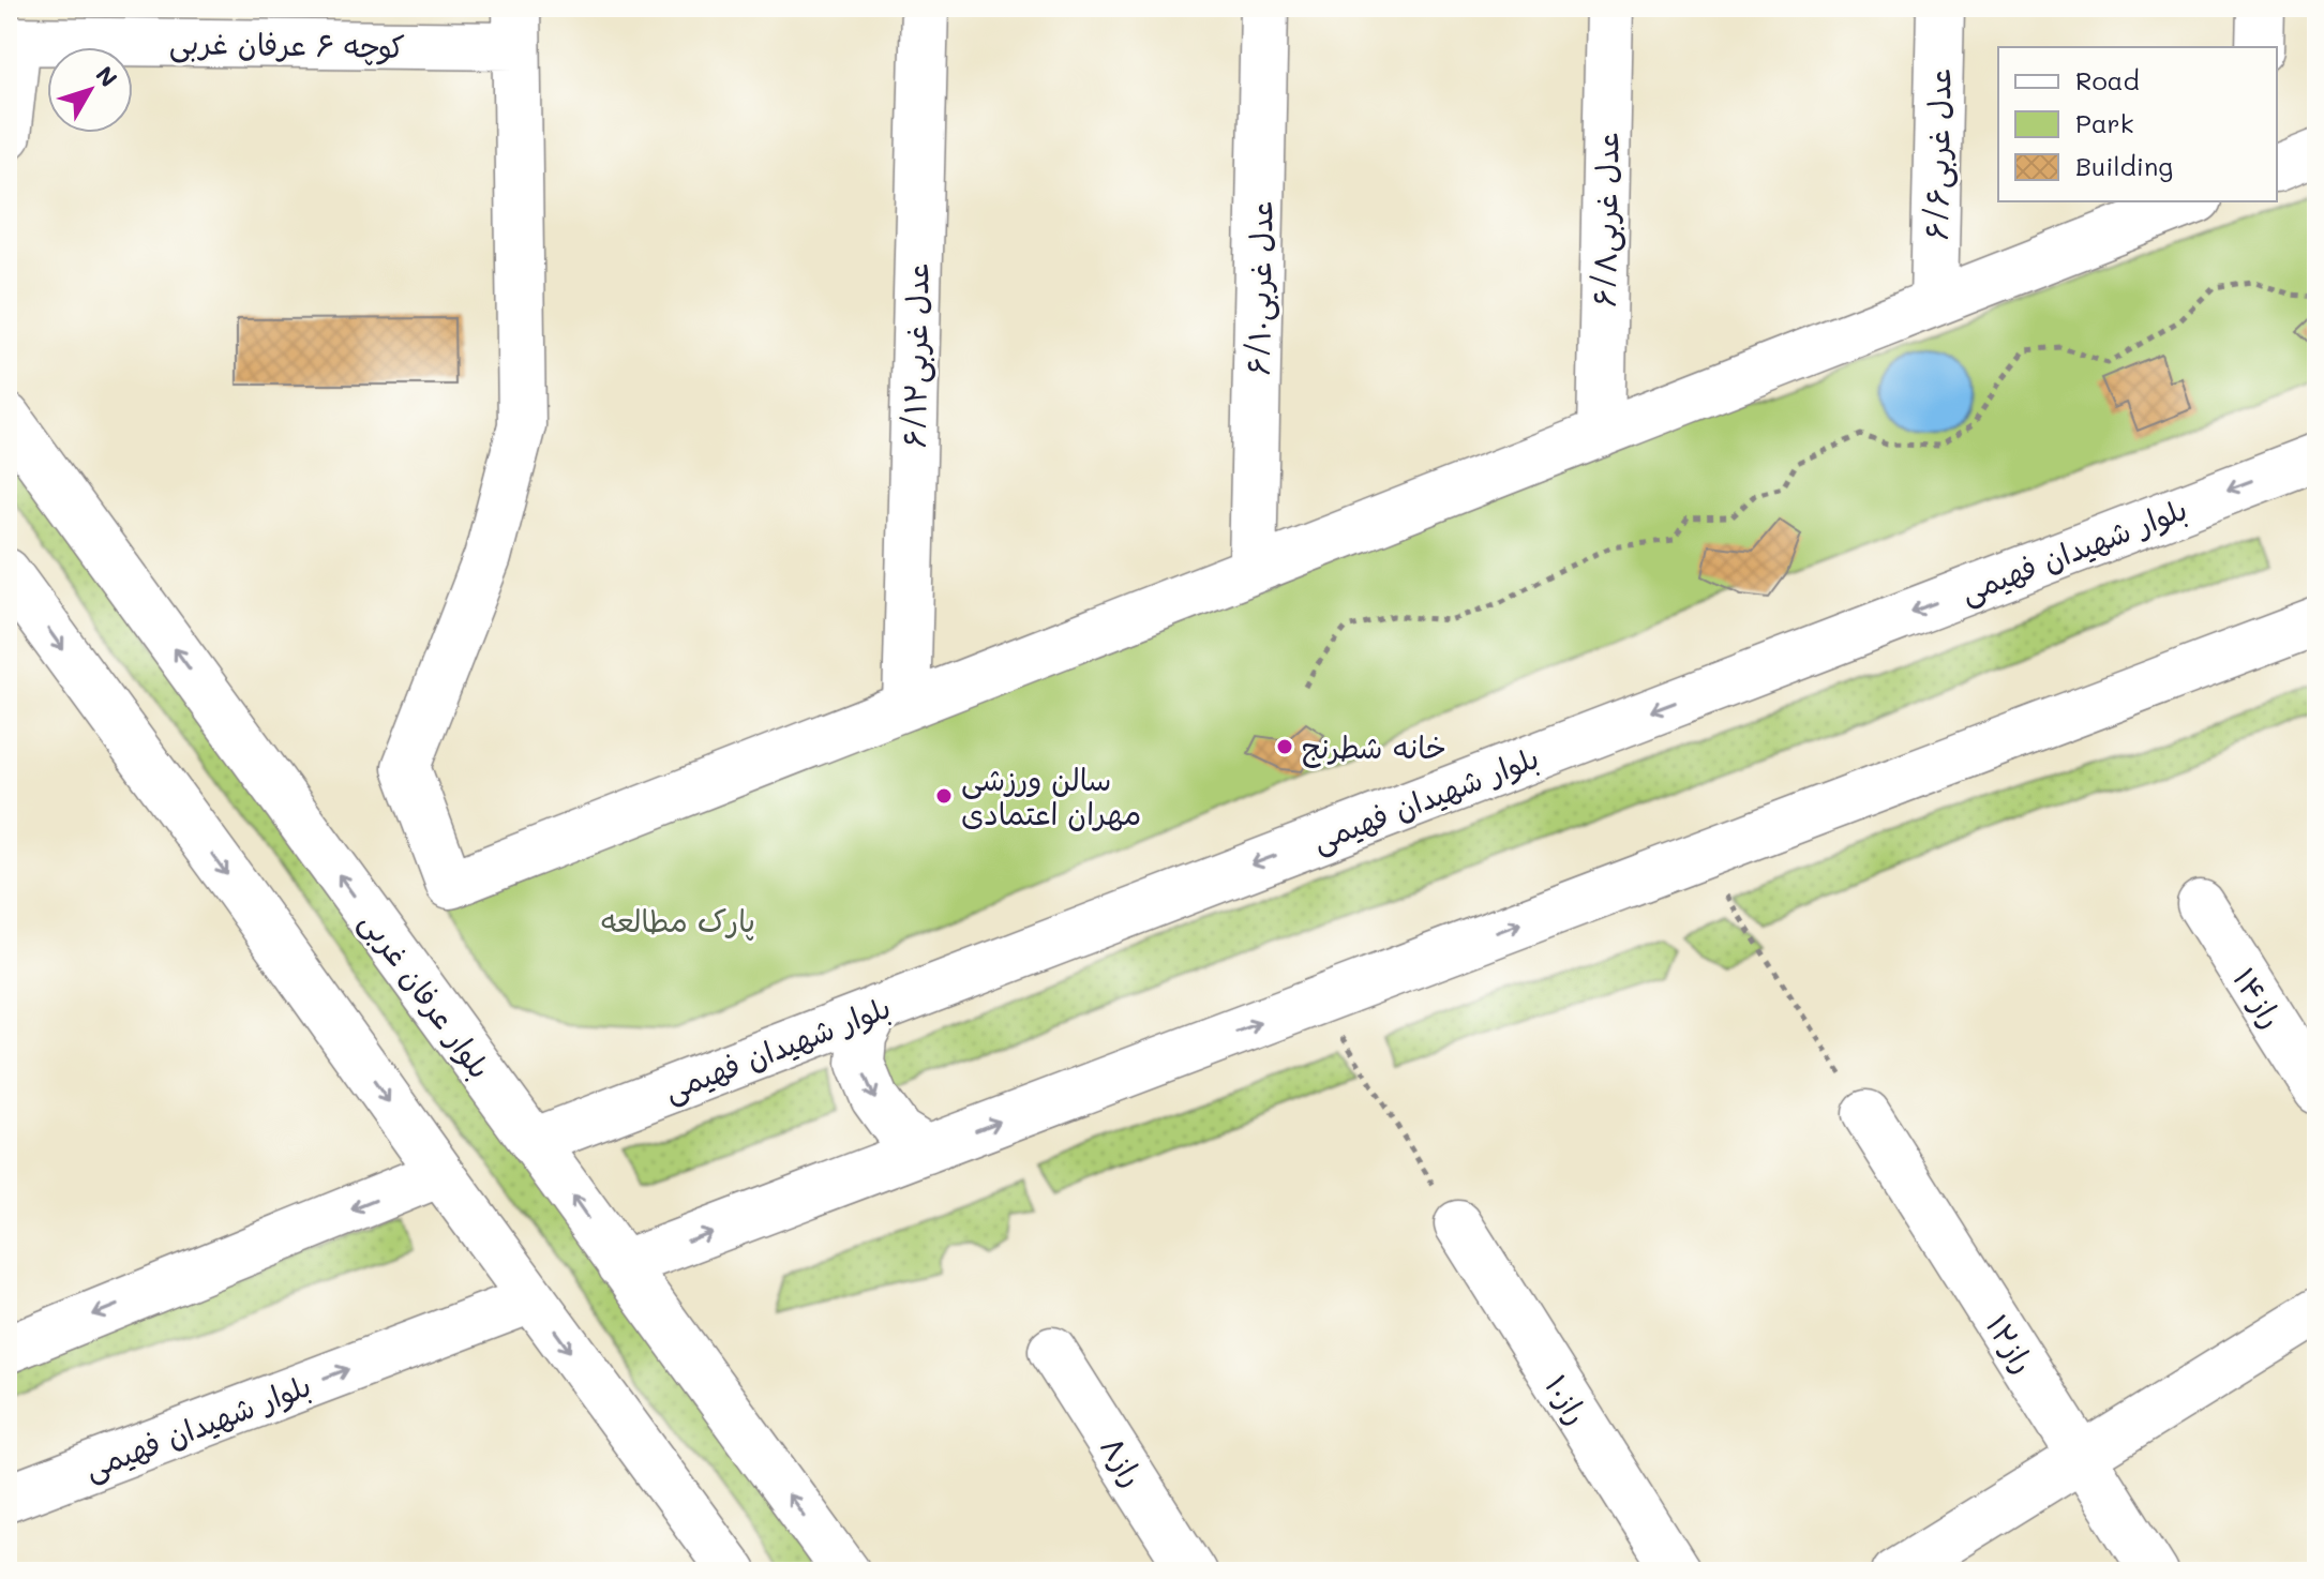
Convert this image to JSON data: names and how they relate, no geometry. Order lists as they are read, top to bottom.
{
  "streets": {
    "street": [
      "کوچه ۶ عرفان غربی",
      "۶/۶عدل غربی",
      "۶/۸عدل غربی",
      "۶/۱۰عدل غربی",
      "۶/۱۲عدل غربی",
      "بلوار شهیدان فهیمی",
      "بلوار عرفان غربی",
      "راز۱۴",
      "راز۱۲",
      "راز۱۰",
      "راز۸"
    ]
  },
  "crossings": [
    ["بلوار شهیدان فهیمی", "بلوار عرفان غربی"]
  ],
  "parks": ["پارک مطالعه"],
  "places": ["خانه شطرنج", "سالن ورزشی مهران اعتمادی"],
  "legend": ["Road", "Park", "Building"],
  "north": "top right"
}
